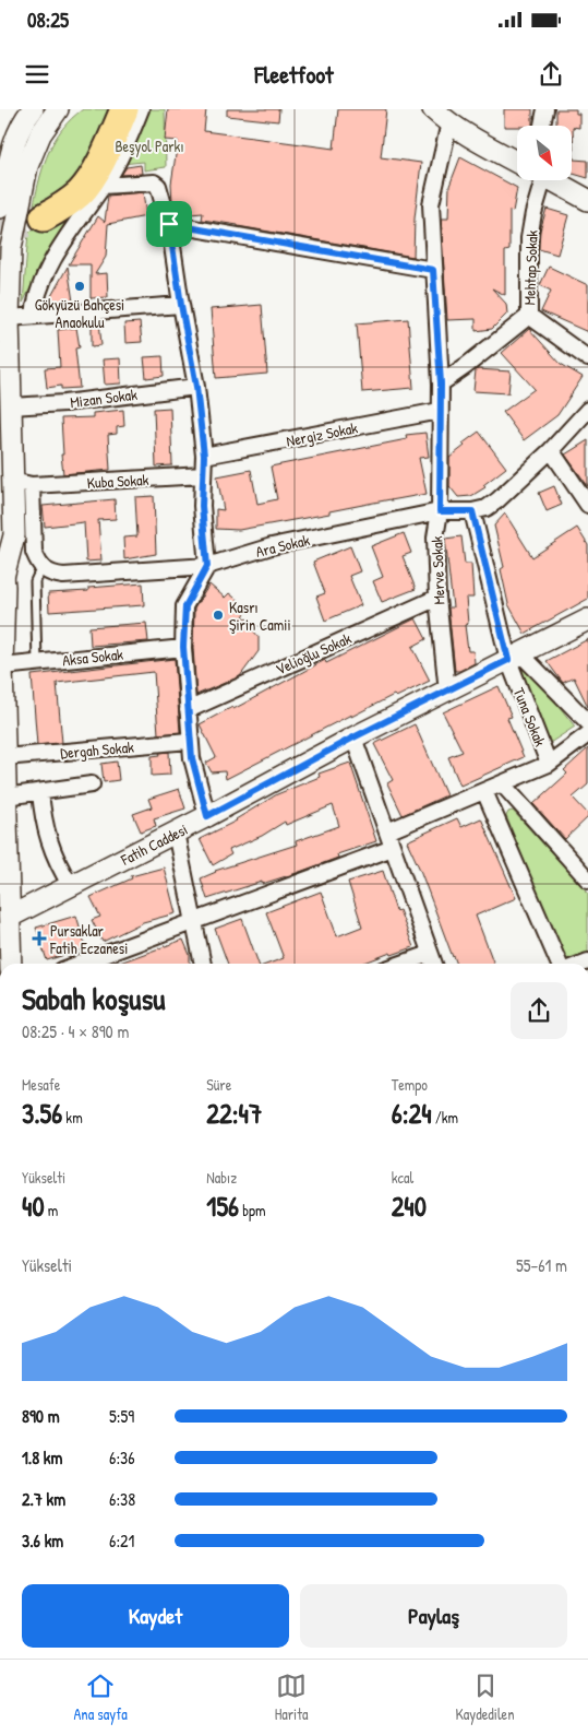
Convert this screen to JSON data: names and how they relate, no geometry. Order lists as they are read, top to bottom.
{
  "streets": {
    "street": [
      "Mehtap Sokak",
      "Mizan Sokak",
      "Nergiz Sokak",
      "Kuba Sokak",
      "Ara Sokak",
      "Merve Sokak",
      "Velioğlu Sokak",
      "Aksa Sokak",
      "Tuna Sokak",
      "Dergah Sokak",
      "Fatih Caddesi"
    ]
  },
  "crossings": [
    ["Mehtap Sokak", "Merve Sokak"],
    ["Nergiz Sokak", "Merve Sokak"],
    ["Ara Sokak", "Merve Sokak"],
    ["Ara Sokak", "Tuna Sokak"],
    ["Merve Sokak", "Velioğlu Sokak"],
    ["Merve Sokak", "Fatih Caddesi"],
    ["Tuna Sokak", "Fatih Caddesi"]
  ],
  "parks": ["Beşyol Parkı"],
  "places": {
    "other": ["Gökyüzü Bahçesi Anaokulu", "Kasrı Şirin Camii"],
    "health": ["Pursaklar Fatih Eczanesi"]
  },
  "north": "bottom right",
  "page": {
    "status": "08:25",
    "header": "Fleetfoot",
    "heading": ["Sabah koşusu", "08:25 · 4 × 890 m"],
    "stats": [
      ["Mesafe", "3.56 km"],
      ["Süre", "22:47"],
      ["Tempo", "6:24 /km"],
      ["Yükselti", "40 m"],
      ["Nabız", "156 bpm"],
      ["kcal", "240"]
    ],
    "chart": ["Yükselti", "55–61 m"],
    "list": [
      {
        "name": "890 m",
        "note": "5:59"
      },
      {
        "name": "1.8 km",
        "note": "6:36"
      },
      {
        "name": "2.7 km",
        "note": "6:38"
      },
      {
        "name": "3.6 km",
        "note": "6:21"
      }
    ],
    "buttons": ["Kaydet", "Paylaş"],
    "tabs": ["Ana sayfa", "Harita", "Kaydedilen"]
  }
}
